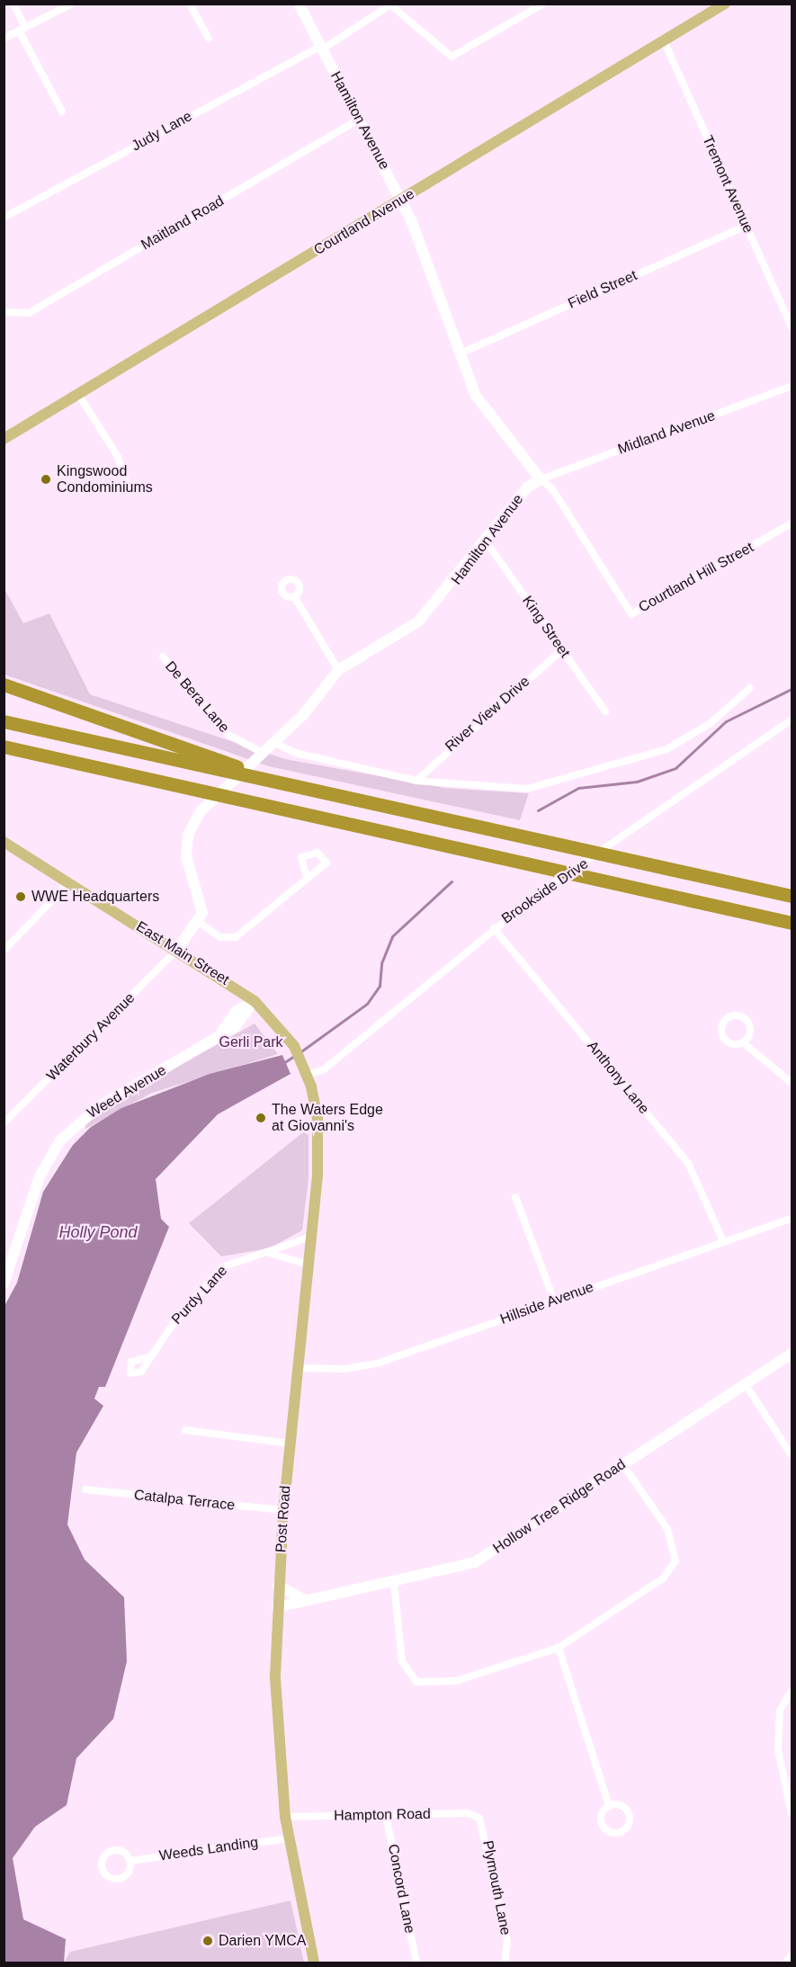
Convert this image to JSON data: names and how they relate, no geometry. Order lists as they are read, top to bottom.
{
  "streets": {
    "main road": ["Courtland Avenue", "East Main Street", "Post Road"],
    "street": [
      "Hamilton Avenue",
      "Judy Lane",
      "Tremont Avenue",
      "Maitland Road",
      "Field Street",
      "Midland Avenue",
      "Courtland Hill Street",
      "King Street",
      "De Bera Lane",
      "River View Drive",
      "Brookside Drive",
      "Waterbury Avenue",
      "Anthony Lane",
      "Weed Avenue",
      "Purdy Lane",
      "Hillside Avenue",
      "Catalpa Terrace",
      "Hollow Tree Ridge Road",
      "Hampton Road",
      "Weeds Landing",
      "Plymouth Lane",
      "Concord Lane"
    ]
  },
  "crossings": [
    ["Hamilton Avenue", "Judy Lane"],
    ["Hamilton Avenue", "Courtland Avenue"],
    ["Hamilton Avenue", "Maitland Road"],
    ["Hamilton Avenue", "Field Street"],
    ["Hamilton Avenue", "Midland Avenue"],
    ["Hamilton Avenue", "Courtland Hill Street"],
    ["Hamilton Avenue", "King Street"],
    ["Hamilton Avenue", "De Bera Lane"],
    ["Tremont Avenue", "Courtland Avenue"],
    ["Tremont Avenue", "Field Street"],
    ["Midland Avenue", "Courtland Hill Street"],
    ["King Street", "River View Drive"],
    ["Brookside Drive", "East Main Street"],
    ["Brookside Drive", "Anthony Lane"],
    ["Brookside Drive", "Post Road"],
    ["East Main Street", "Waterbury Avenue"],
    ["East Main Street", "Weed Avenue"],
    ["East Main Street", "Post Road"],
    ["Anthony Lane", "Hillside Avenue"],
    ["Purdy Lane", "Post Road"],
    ["Hillside Avenue", "Post Road"],
    ["Catalpa Terrace", "Post Road"],
    ["Hollow Tree Ridge Road", "Post Road"],
    ["Post Road", "Hampton Road"],
    ["Post Road", "Weeds Landing"],
    ["Hampton Road", "Plymouth Lane"],
    ["Hampton Road", "Concord Lane"]
  ],
  "water": ["Holly Pond"],
  "parks": ["Gerli Park"],
  "places": [
    "Kingswood Condominiums",
    "WWE Headquarters",
    "The Waters Edge at Giovanni's",
    "Darien YMCA"
  ]
}
